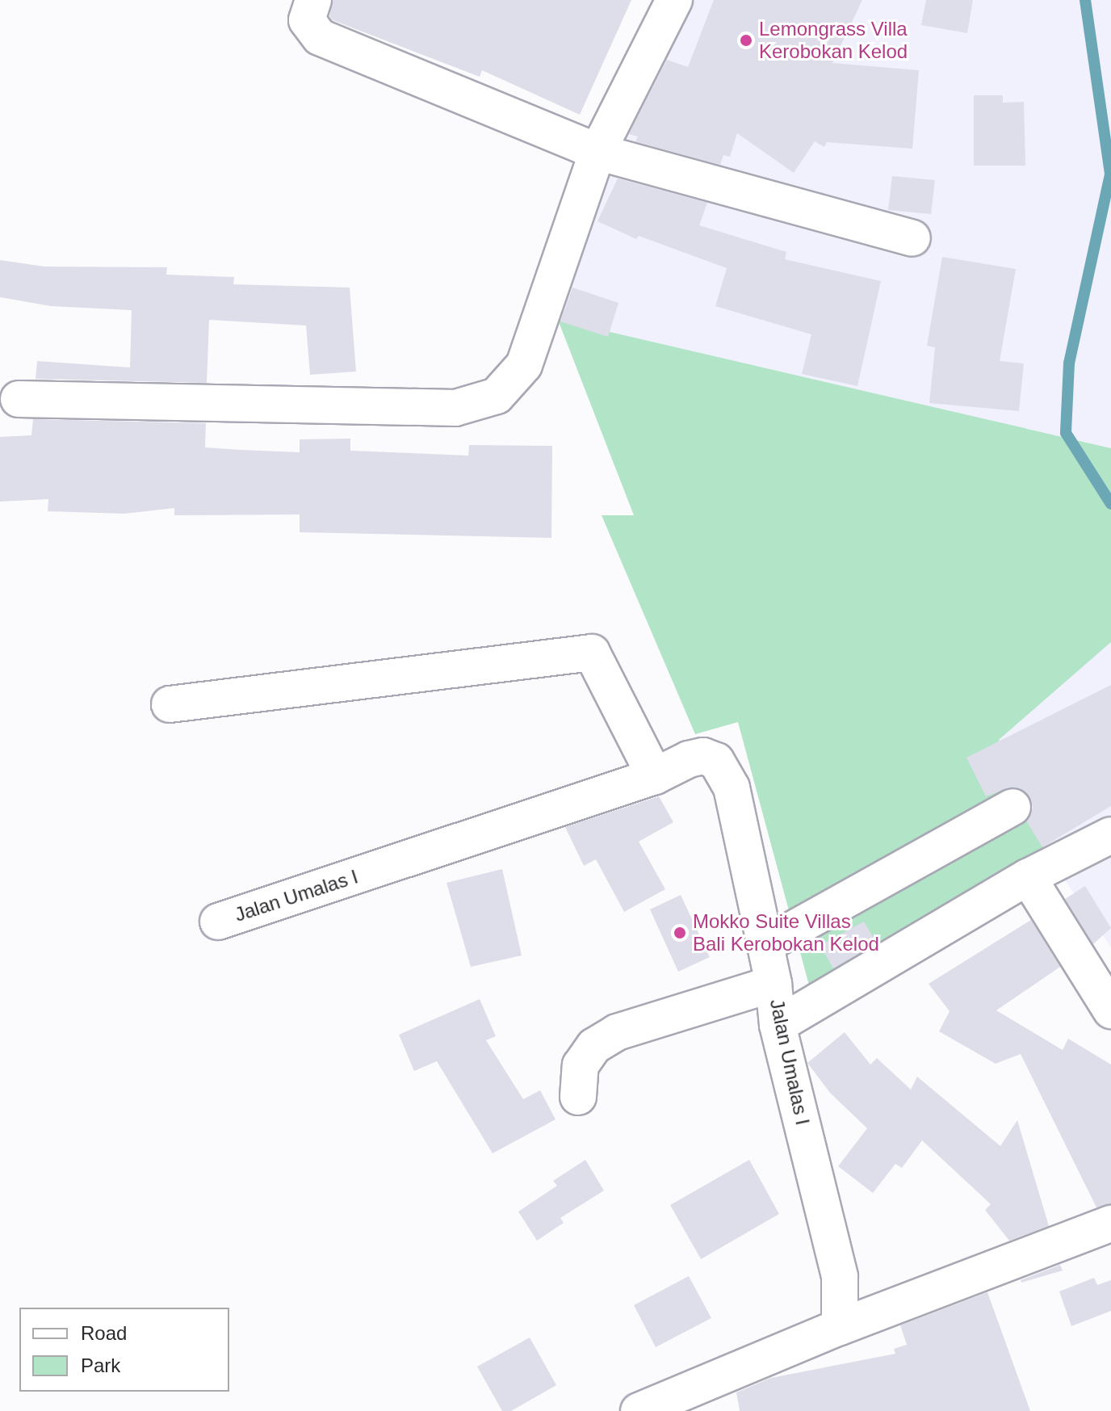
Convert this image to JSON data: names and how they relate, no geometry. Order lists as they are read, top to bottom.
{
  "streets": {
    "street": ["Jalan Umalas I"]
  },
  "places": ["Lemongrass Villa Kerobokan Kelod", "Mokko Suite Villas Bali Kerobokan Kelod"],
  "legend": ["Road", "Park"]
}
